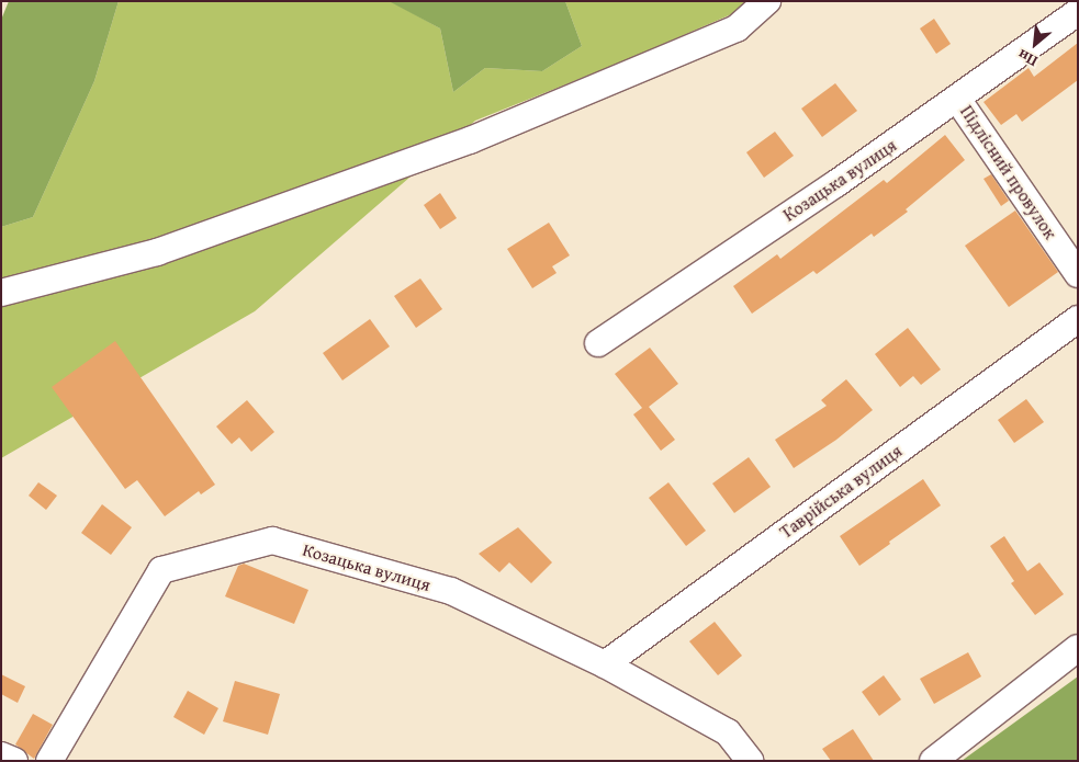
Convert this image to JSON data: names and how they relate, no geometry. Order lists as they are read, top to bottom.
{
  "streets": {
    "street": ["Підлісний провулок", "Козацька вулиця", "Таврійська вулиця"]
  },
  "crossings": [
    ["Підлісний провулок", "Козацька вулиця"],
    ["Козацька вулиця", "Таврійська вулиця"]
  ],
  "north": "bottom left"
}
